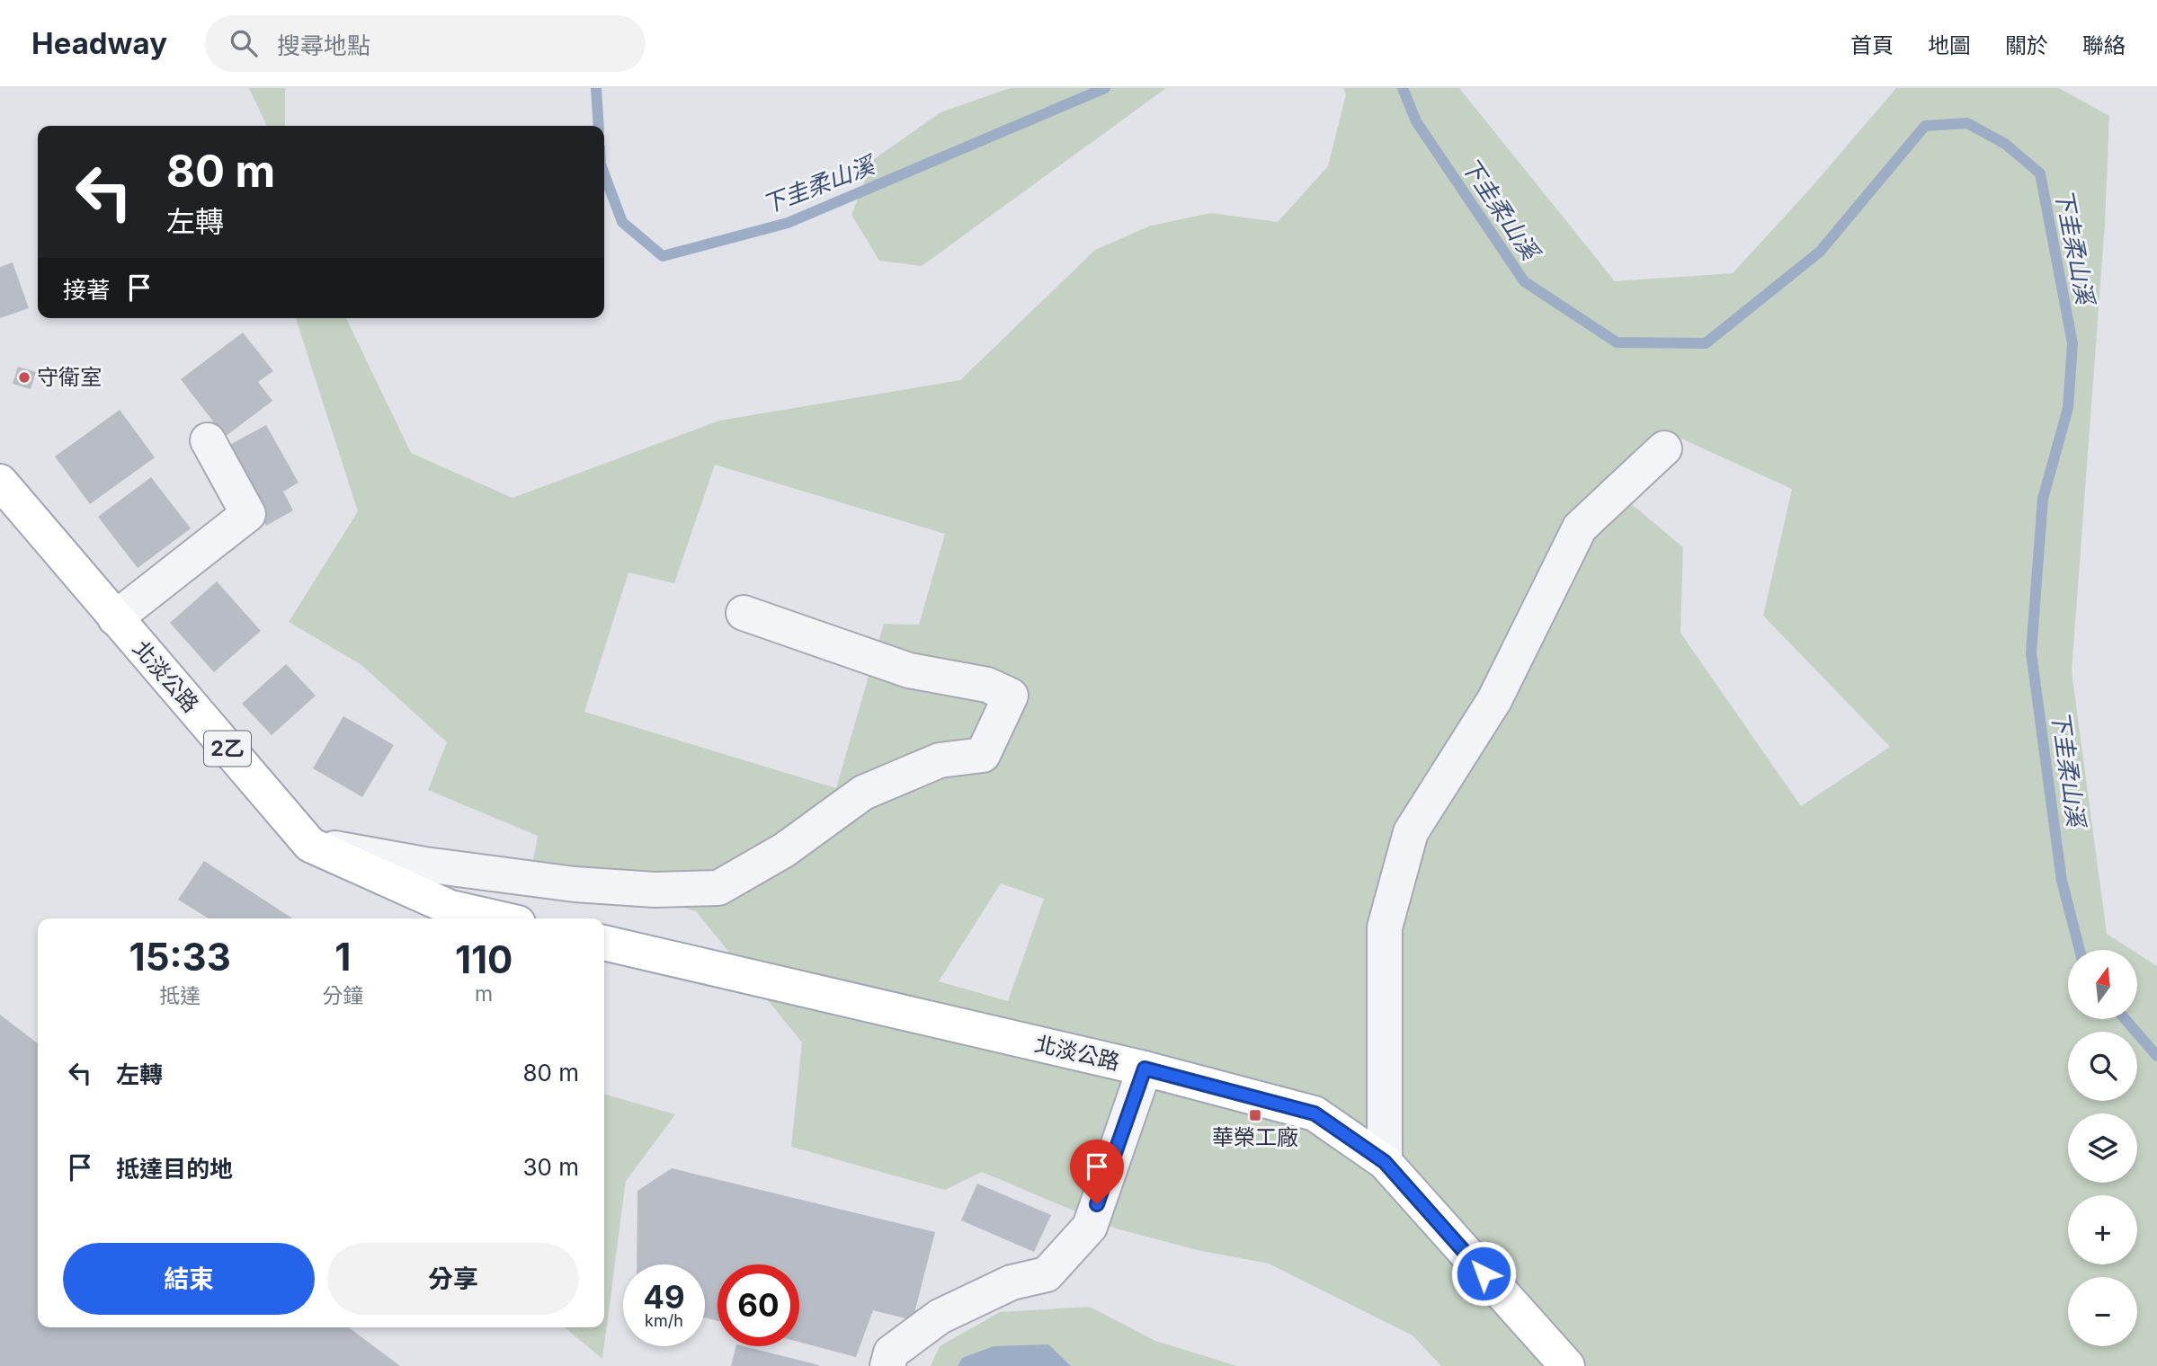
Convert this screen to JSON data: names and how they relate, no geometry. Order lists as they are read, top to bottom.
{
  "streets": {
    "main road": ["北淡公路", "2乙"]
  },
  "water": ["下圭柔山溪"],
  "places": {
    "other": ["守衛室"],
    "transit": ["華榮工廠"]
  },
  "north": "top",
  "page": {
    "header": "Headway",
    "search": "搜尋地點",
    "nav": [
      "首頁",
      "地圖",
      "關於",
      "聯絡"
    ],
    "turn": ["80 m", "左轉"],
    "then": "接著",
    "eta": [
      "15:33",
      "抵達",
      "1",
      "分鐘",
      "110",
      "m"
    ],
    "map_buttons": ["+", "−"],
    "list": [
      {
        "name": "左轉",
        "value": "80 m"
      },
      {
        "name": "抵達目的地",
        "value": "30 m"
      }
    ],
    "buttons": ["結束", "分享"],
    "speed": "49 km/h",
    "limit": "60"
  }
}
